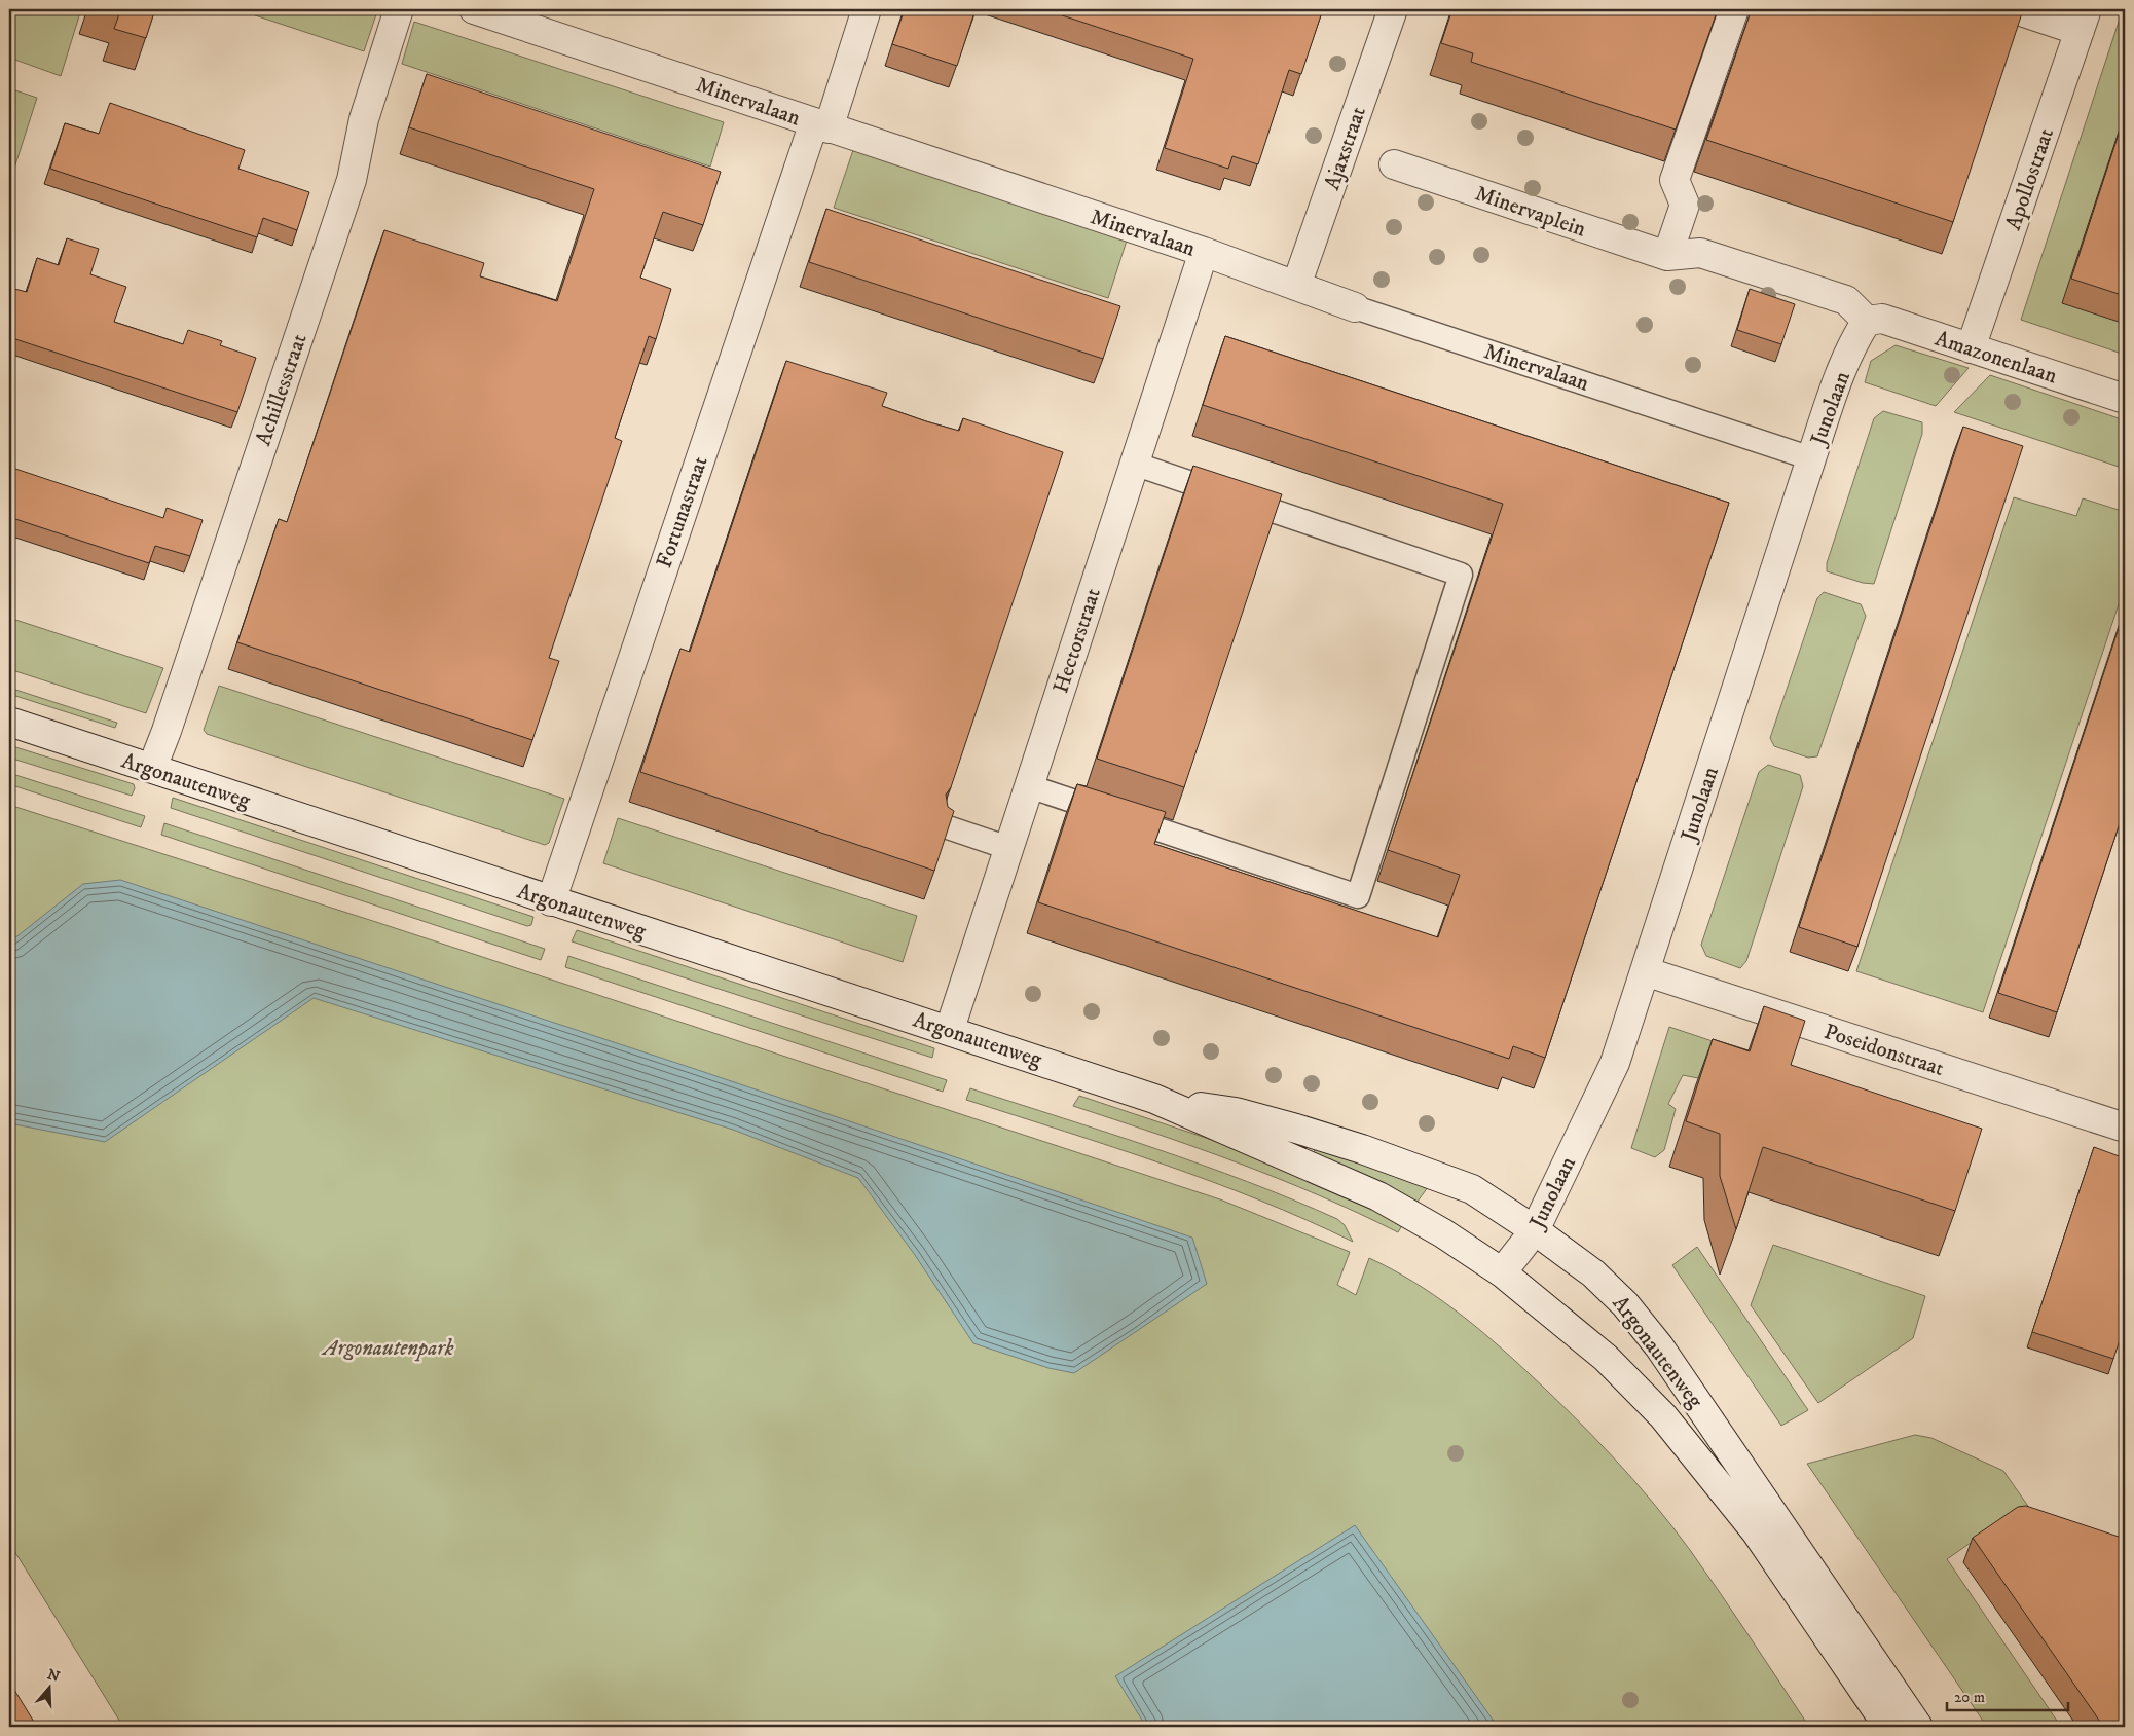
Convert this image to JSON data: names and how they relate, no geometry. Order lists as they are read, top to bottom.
{
  "streets": {
    "street": [
      "Minervalaan",
      "Ajaxstraat",
      "Apollostraat",
      "Minervaplein",
      "Amazonenlaan",
      "Achillesstraat",
      "Junolaan",
      "Fortunastraat",
      "Hectorstraat",
      "Argonautenweg",
      "Poseidonstraat"
    ]
  },
  "crossings": [
    ["Minervalaan", "Ajaxstraat"],
    ["Minervalaan", "Junolaan"],
    ["Minervalaan", "Fortunastraat"],
    ["Minervalaan", "Hectorstraat"],
    ["Apollostraat", "Amazonenlaan"],
    ["Minervaplein", "Amazonenlaan"],
    ["Minervaplein", "Junolaan"],
    ["Amazonenlaan", "Junolaan"],
    ["Achillesstraat", "Argonautenweg"],
    ["Junolaan", "Argonautenweg"],
    ["Junolaan", "Poseidonstraat"],
    ["Fortunastraat", "Argonautenweg"],
    ["Hectorstraat", "Argonautenweg"]
  ],
  "parks": ["Argonautenpark"],
  "scale_bar": "20 m",
  "north": "top"
}
